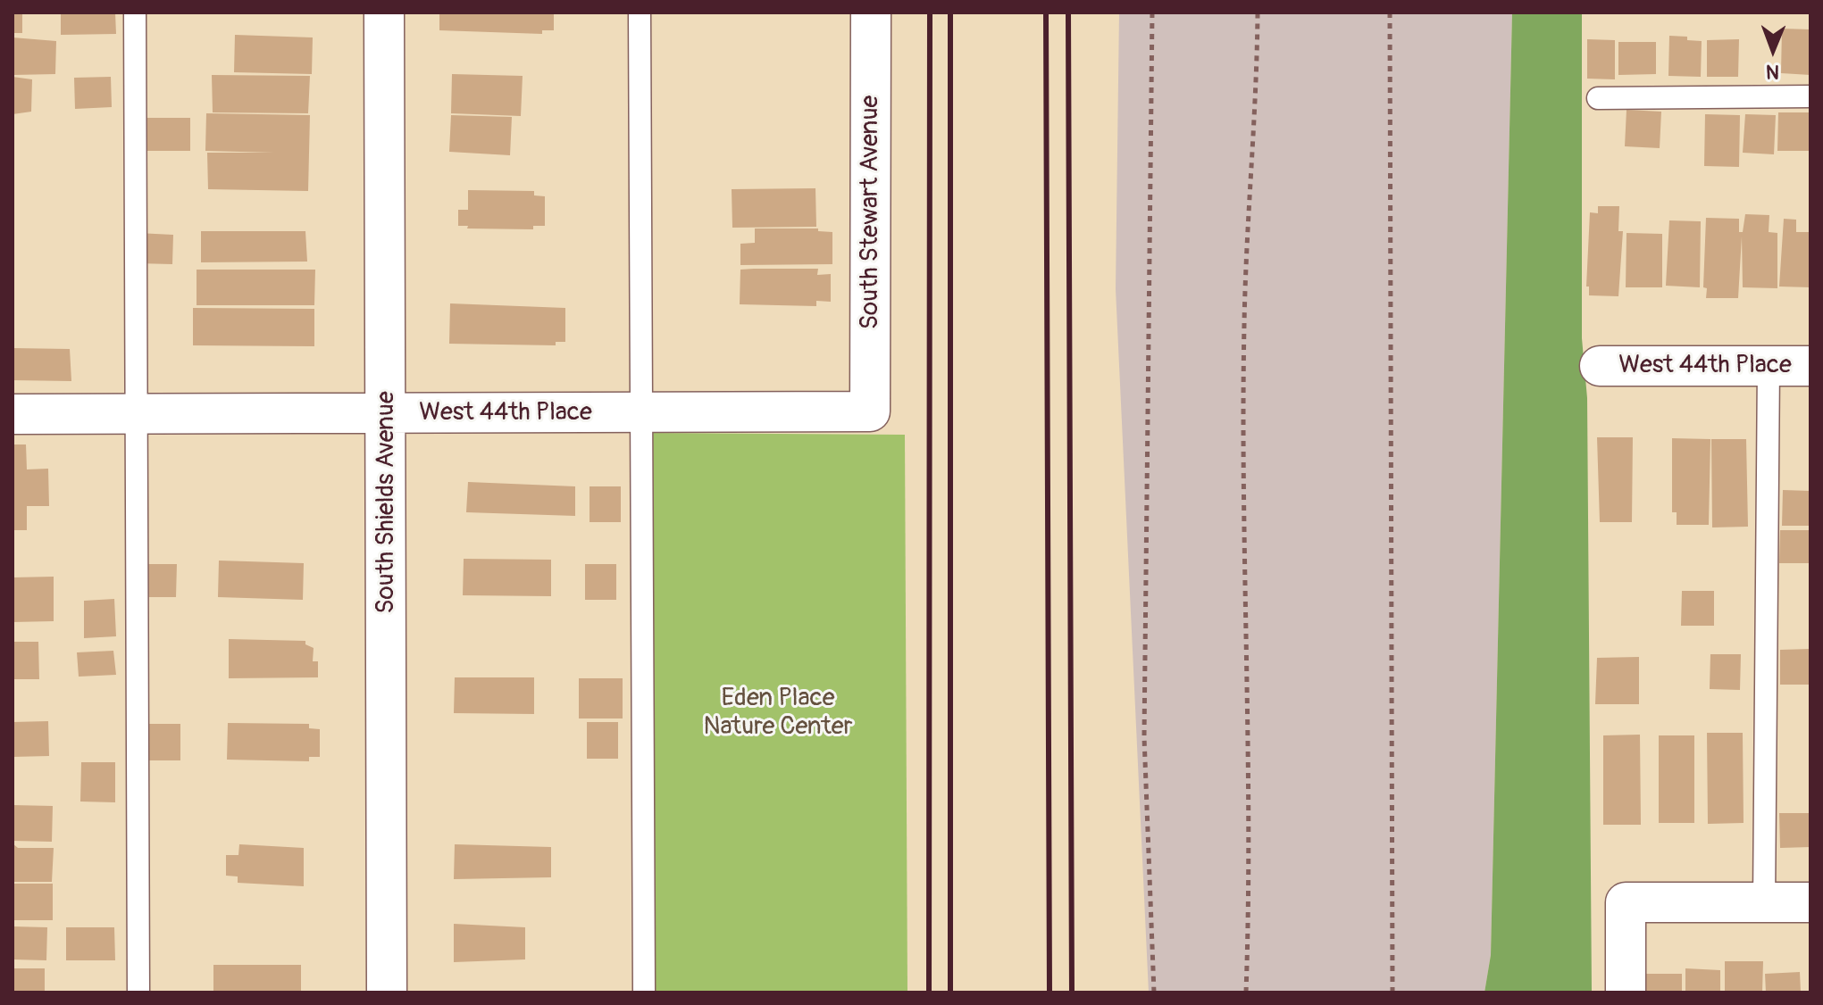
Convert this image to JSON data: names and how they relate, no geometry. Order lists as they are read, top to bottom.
{
  "streets": {
    "street": ["South Stewart Avenue", "West 44th Place", "South Shields Avenue"]
  },
  "crossings": [
    ["South Stewart Avenue", "West 44th Place"],
    ["West 44th Place", "South Shields Avenue"]
  ],
  "parks": ["Eden Place Nature Center"],
  "north": "bottom"
}
